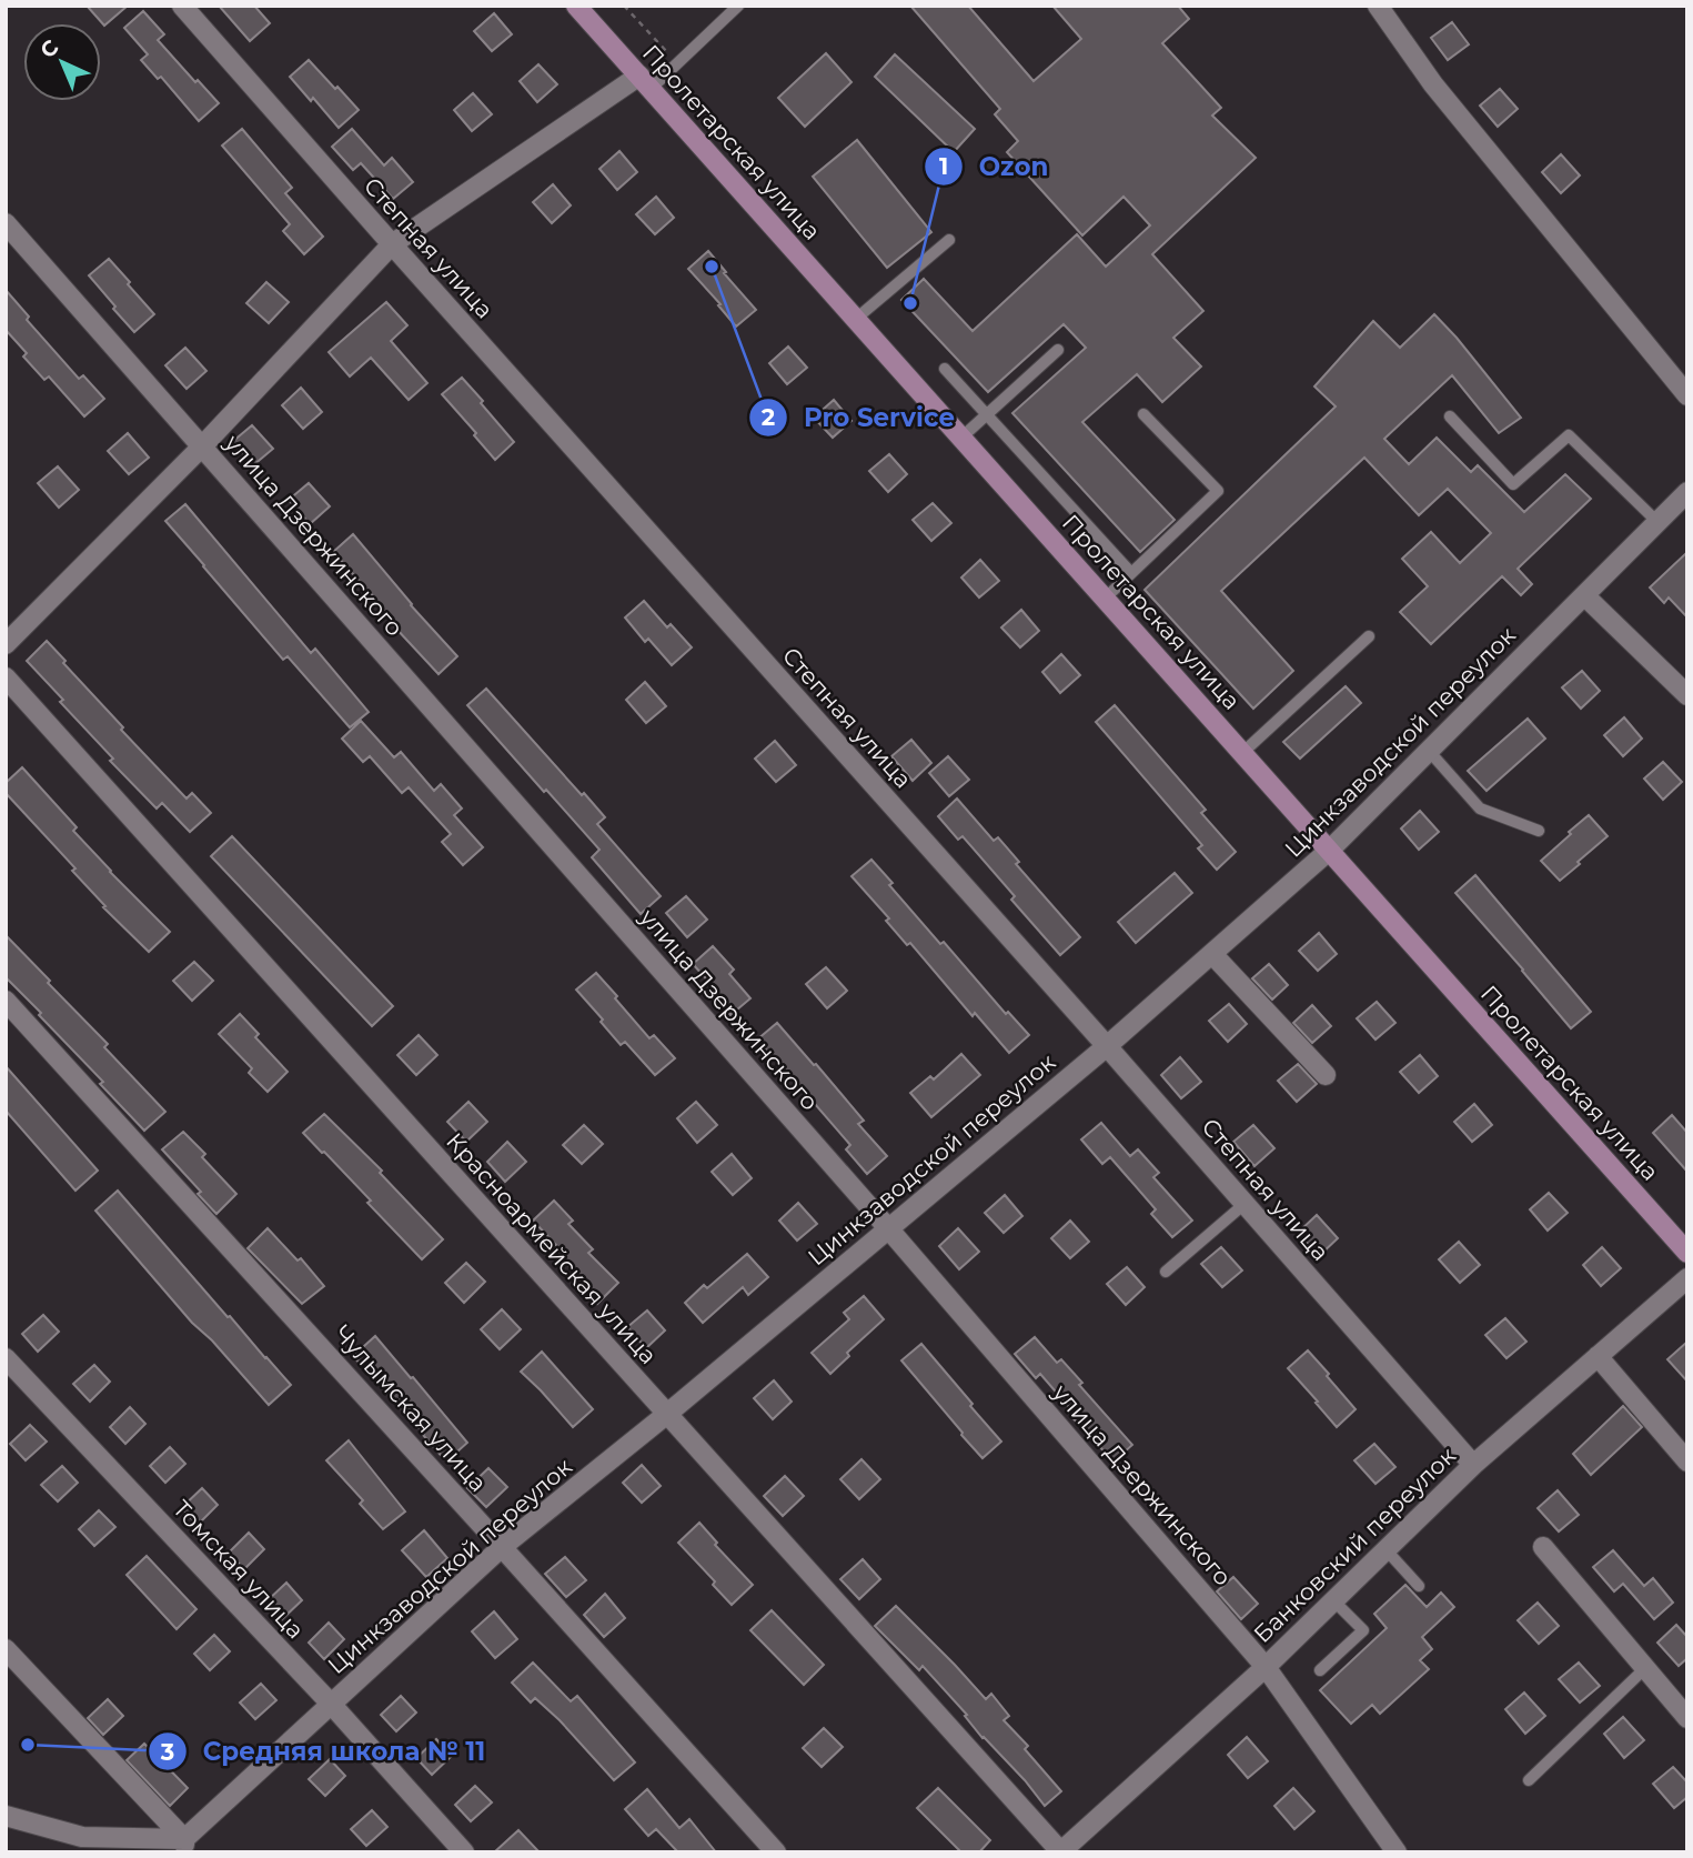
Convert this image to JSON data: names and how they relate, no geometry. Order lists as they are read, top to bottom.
{
  "streets": {
    "main road": ["Пролетарская улица"],
    "street": [
      "Степная улица",
      "улица Дзержинского",
      "Цинкзаводской переулок",
      "Красноармейская улица",
      "Чулымская улица",
      "Банковский переулок",
      "Томская улица"
    ]
  },
  "crossings": [
    ["Пролетарская улица", "Цинкзаводской переулок"],
    ["Степная улица", "Цинкзаводской переулок"],
    ["Степная улица", "Банковский переулок"],
    ["улица Дзержинского", "Цинкзаводской переулок"],
    ["улица Дзержинского", "Банковский переулок"],
    ["Цинкзаводской переулок", "Красноармейская улица"],
    ["Цинкзаводской переулок", "Чулымская улица"],
    ["Цинкзаводской переулок", "Томская улица"],
    ["Красноармейская улица", "Банковский переулок"]
  ],
  "places": ["Pro Service", "Ozon", "Средняя школа № 11"],
  "north": "top left"
}
